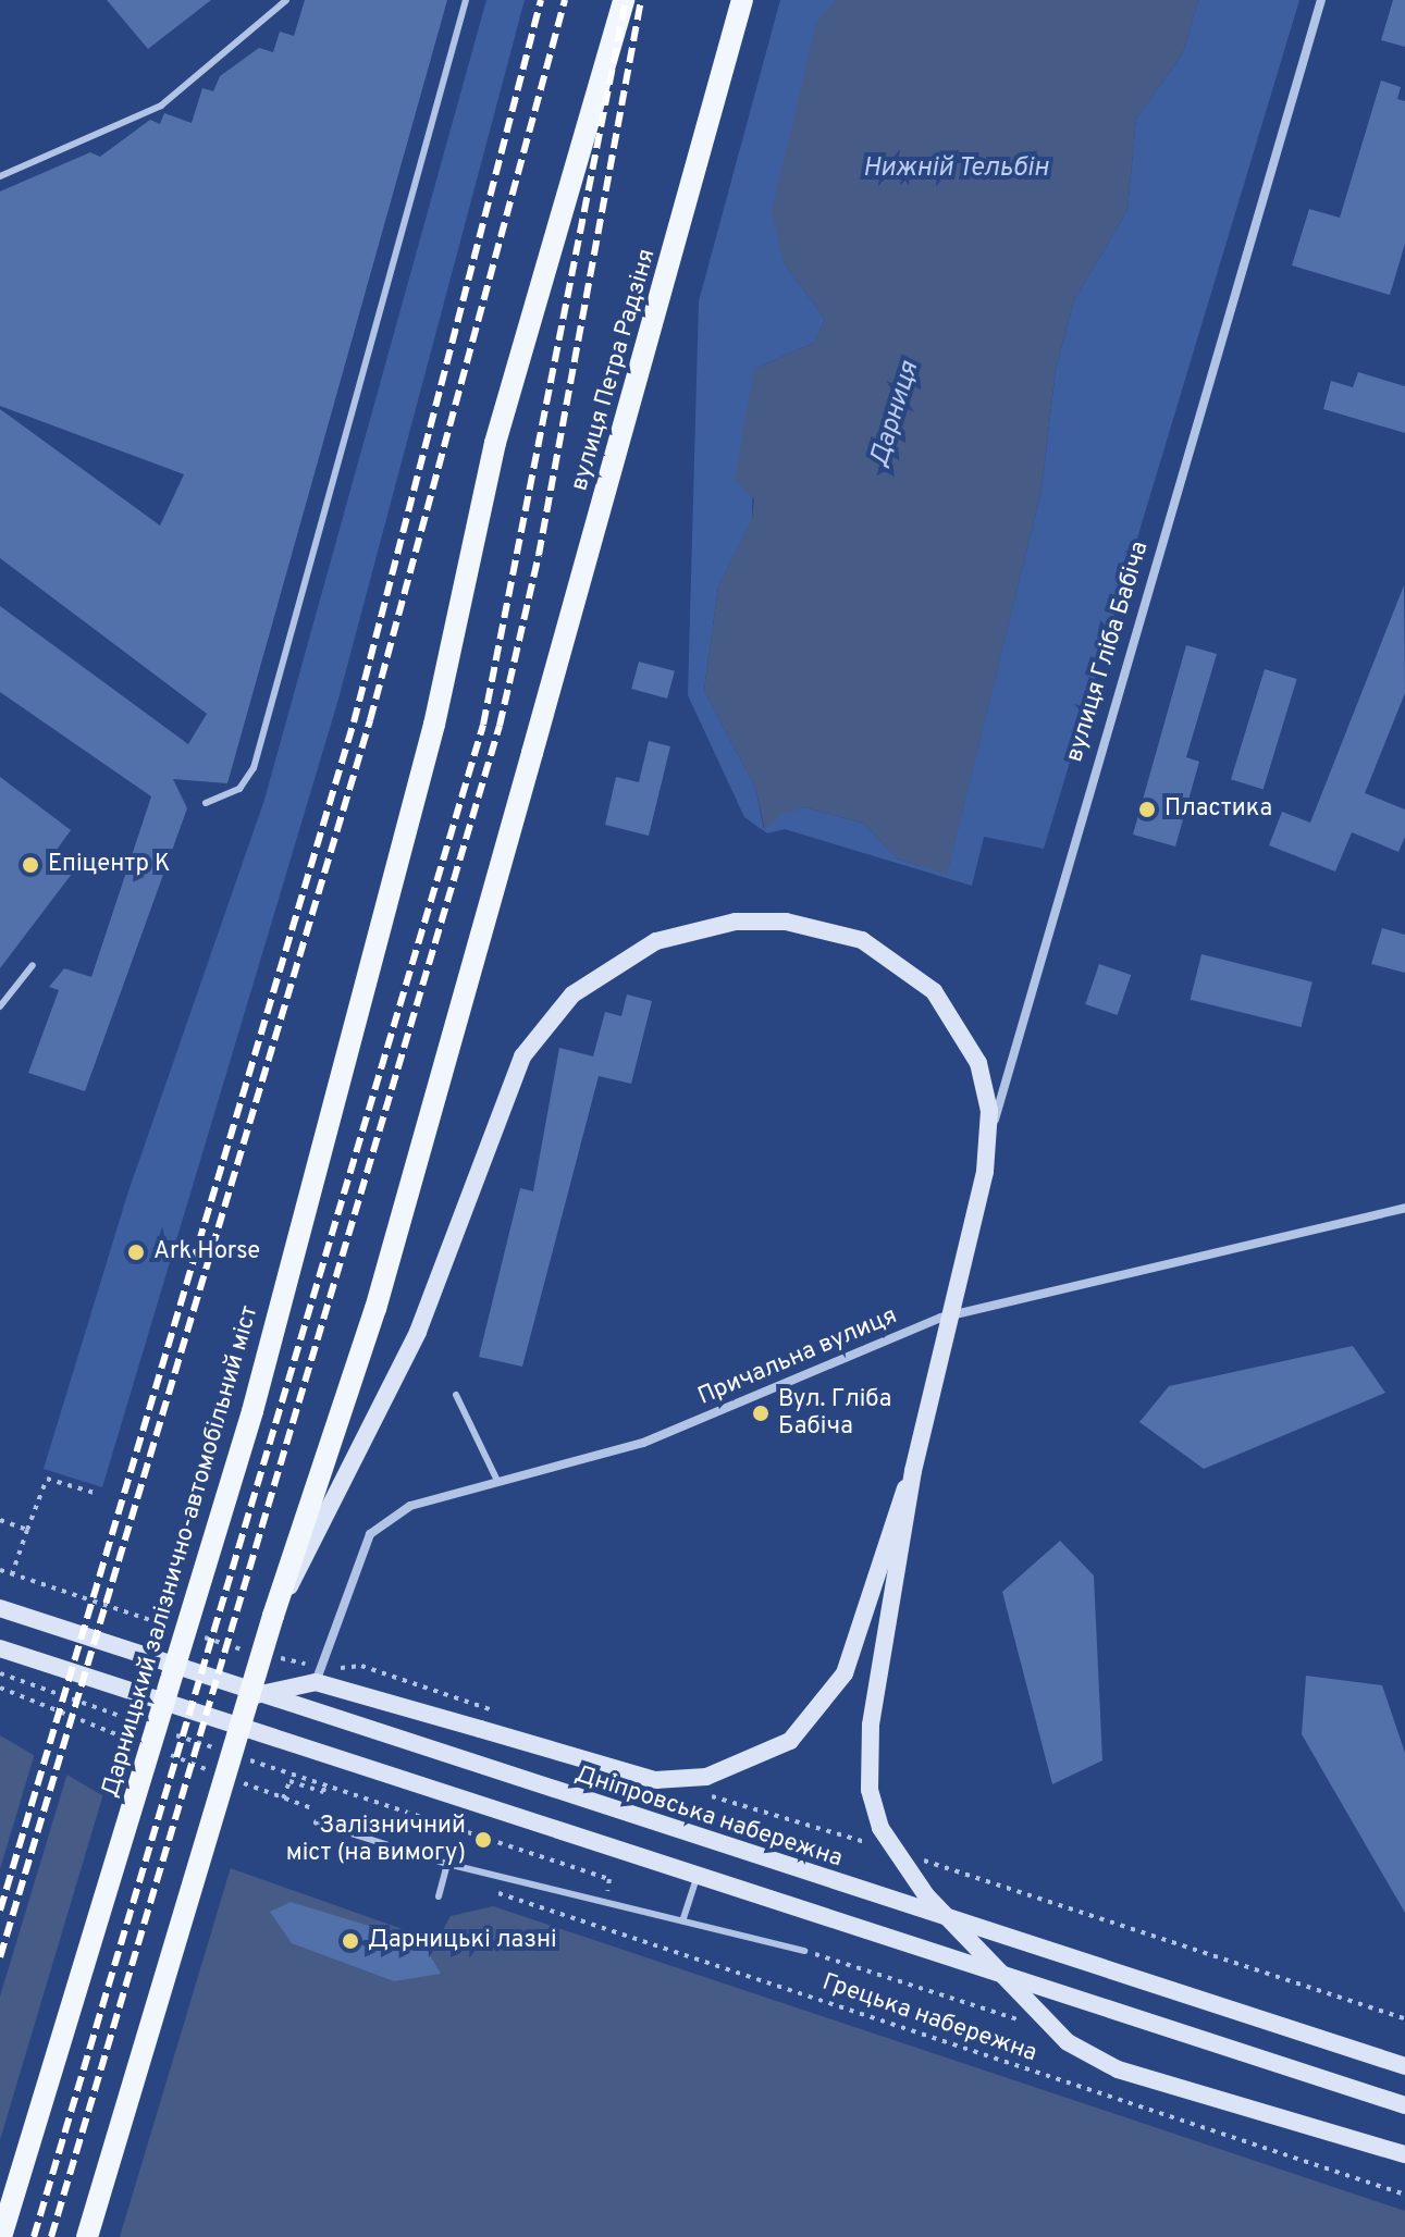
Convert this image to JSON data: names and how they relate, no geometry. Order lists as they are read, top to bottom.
{
  "streets": {
    "main road": ["вулиця Петра Радзіня", "Дарницький залізнично-автомобільний міст", "Дніпровська набережна"],
    "street": ["вулиця Гліба Бабіча", "Причальна вулиця"],
    "path": ["Грецька набережна"]
  },
  "crossings": [
    ["вулиця Гліба Бабіча", "Причальна вулиця"]
  ],
  "water": ["Нижній Тельбін", "Дарниця"],
  "places": [
    "Пластика",
    "Епіцентр К",
    "Ark Horse",
    "Вул. Гліба Бабіча",
    "Залізничний міст (на вимогу)",
    "Дарницькі лазні"
  ]
}
